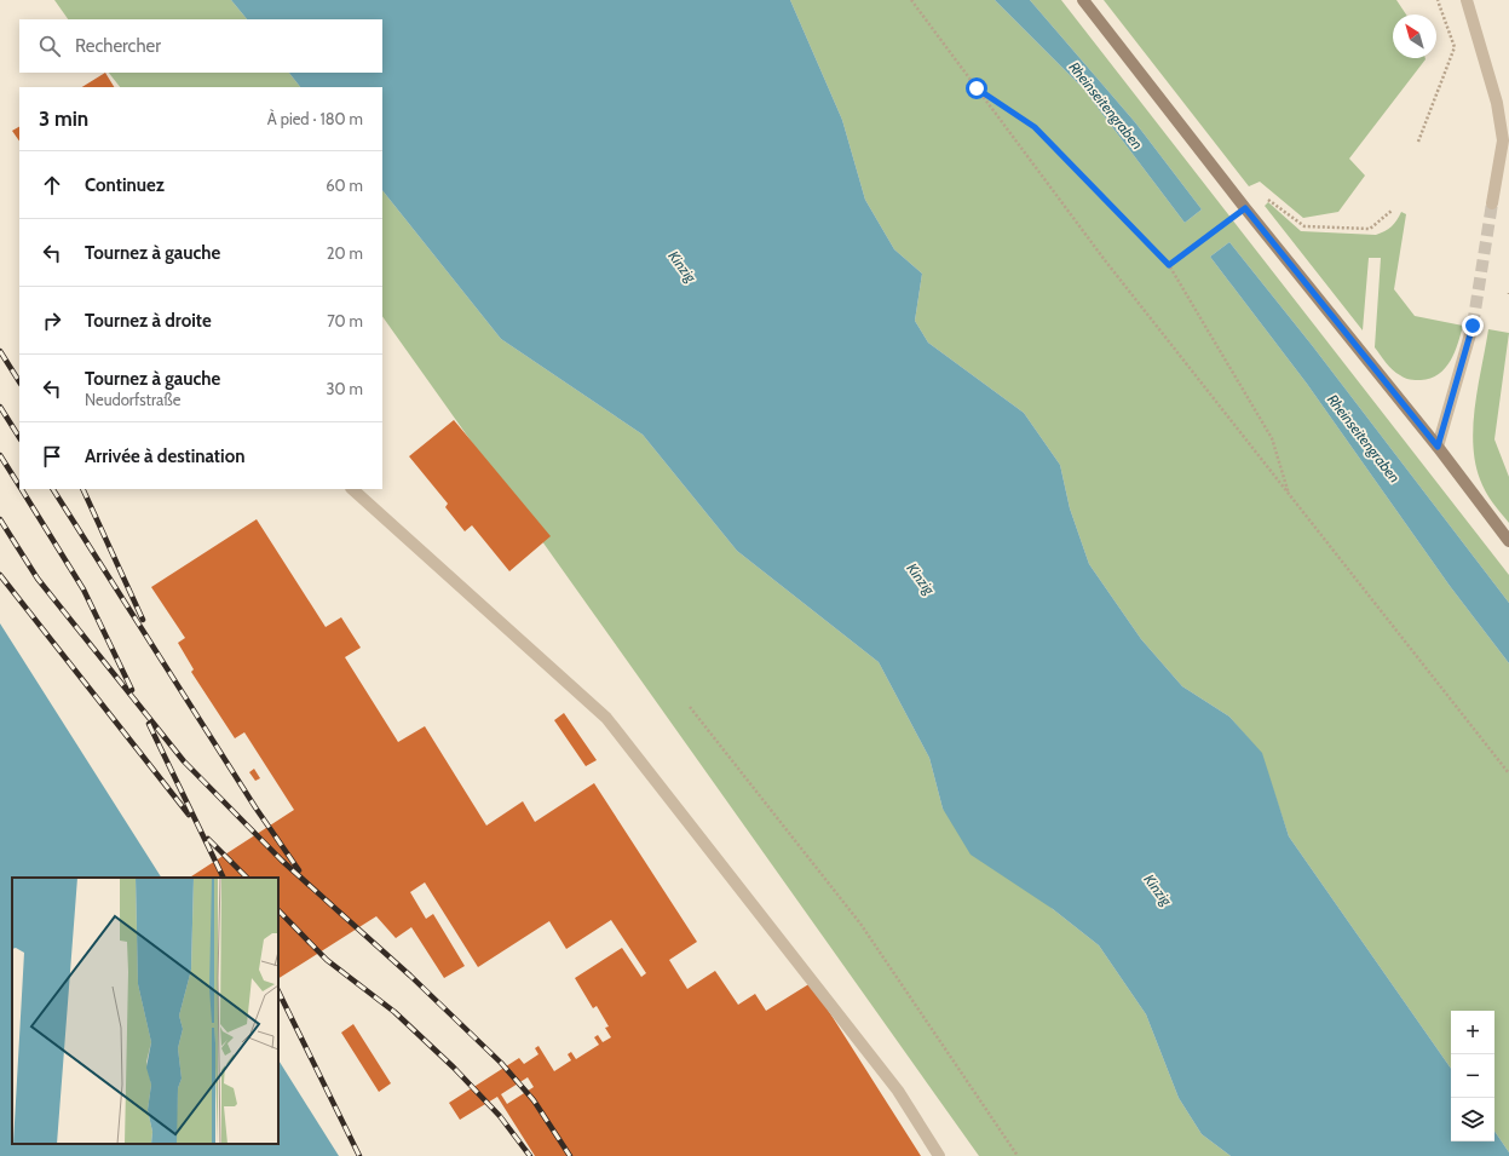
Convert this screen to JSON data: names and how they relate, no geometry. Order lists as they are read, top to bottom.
{
  "water": ["Rheinseitengraben", "Kinzig"],
  "north": "top left",
  "page": {
    "search": "Rechercher",
    "heading": ["3 min", "À pied · 180 m"],
    "list": [
      ["Continuez", "60 m"],
      ["Tournez à gauche", "20 m"],
      ["Tournez à droite", "70 m"],
      ["Tournez à gauche", "Neudorfstraße", "30 m"],
      "Arrivée à destination"
    ],
    "map_buttons": ["+", "−"]
  }
}
